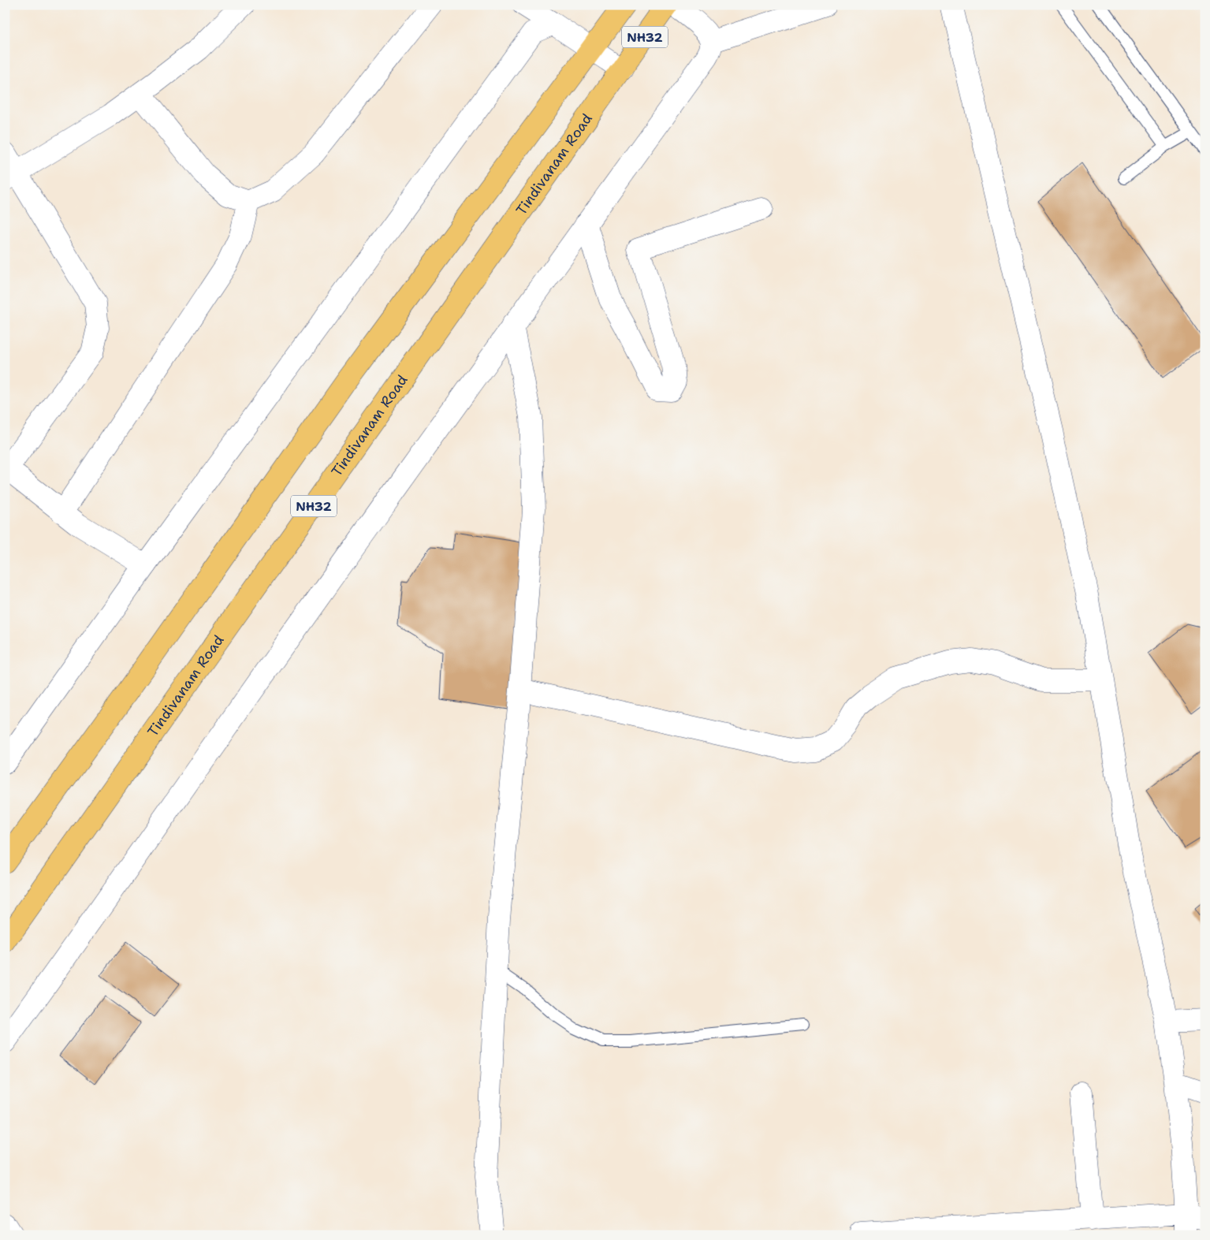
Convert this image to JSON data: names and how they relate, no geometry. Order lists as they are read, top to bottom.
{
  "streets": {
    "highway": ["NH32", "Tindivanam Road"]
  }
}
